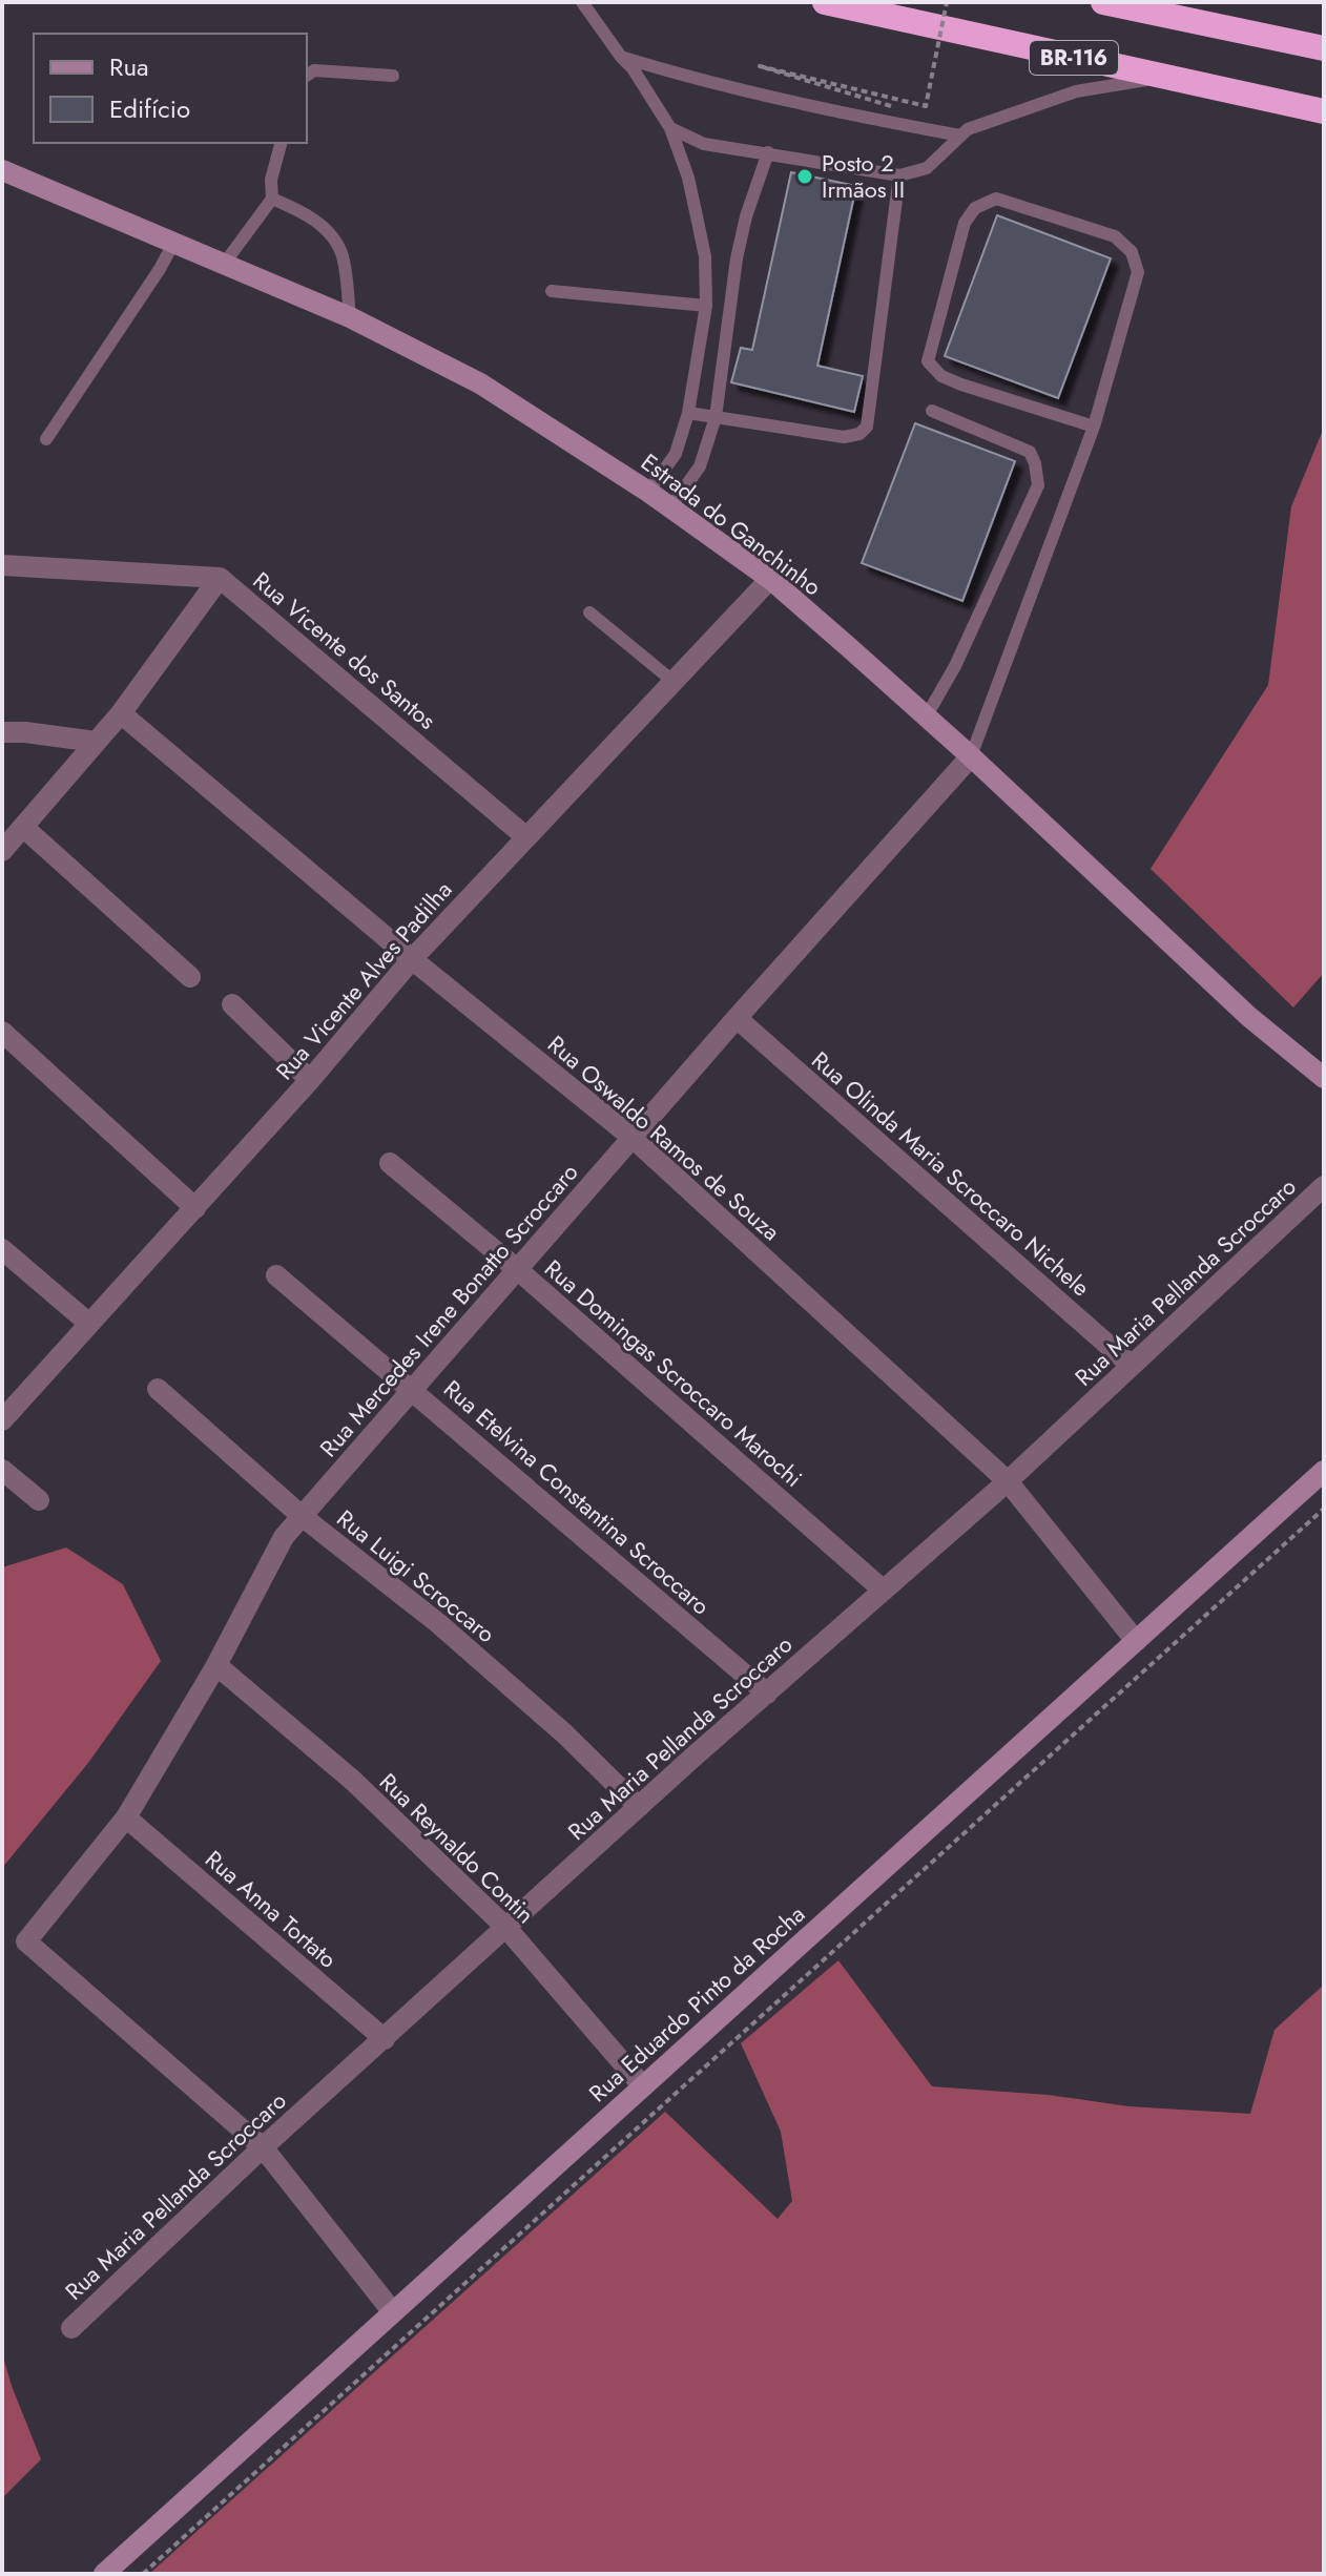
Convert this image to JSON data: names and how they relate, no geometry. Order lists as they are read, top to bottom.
{
  "streets": {
    "highway": ["BR-116"],
    "main road": ["Estrada do Ganchinho", "Rua Eduardo Pinto da Rocha"],
    "street": [
      "Rua Vicente dos Santos",
      "Rua Vicente Alves Padilha",
      "Rua Oswaldo Ramos de Souza",
      "Rua Olinda Maria Scroccaro Nichele",
      "Rua Maria Pellanda Scroccaro",
      "Rua Mercedes Irene Bonatto Scroccaro",
      "Rua Domingas Scroccaro Marochi",
      "Rua Etelvina Constantina Scroccaro",
      "Rua Luigi Scroccaro",
      "Rua Reynaldo Contin",
      "Rua Anna Tortato"
    ]
  },
  "crossings": [
    ["Estrada do Ganchinho", "Rua Vicente Alves Padilha"],
    ["Estrada do Ganchinho", "Rua Mercedes Irene Bonatto Scroccaro"],
    ["Rua Vicente dos Santos", "Rua Vicente Alves Padilha"],
    ["Rua Vicente Alves Padilha", "Rua Oswaldo Ramos de Souza"],
    ["Rua Oswaldo Ramos de Souza", "Rua Maria Pellanda Scroccaro"],
    ["Rua Oswaldo Ramos de Souza", "Rua Mercedes Irene Bonatto Scroccaro"],
    ["Rua Oswaldo Ramos de Souza", "Rua Eduardo Pinto da Rocha"],
    ["Rua Olinda Maria Scroccaro Nichele", "Rua Maria Pellanda Scroccaro"],
    ["Rua Olinda Maria Scroccaro Nichele", "Rua Mercedes Irene Bonatto Scroccaro"],
    ["Rua Maria Pellanda Scroccaro", "Rua Mercedes Irene Bonatto Scroccaro"],
    ["Rua Maria Pellanda Scroccaro", "Rua Domingas Scroccaro Marochi"],
    ["Rua Maria Pellanda Scroccaro", "Rua Etelvina Constantina Scroccaro"],
    ["Rua Maria Pellanda Scroccaro", "Rua Luigi Scroccaro"],
    ["Rua Maria Pellanda Scroccaro", "Rua Reynaldo Contin"],
    ["Rua Maria Pellanda Scroccaro", "Rua Anna Tortato"],
    ["Rua Mercedes Irene Bonatto Scroccaro", "Rua Domingas Scroccaro Marochi"],
    ["Rua Mercedes Irene Bonatto Scroccaro", "Rua Etelvina Constantina Scroccaro"],
    ["Rua Mercedes Irene Bonatto Scroccaro", "Rua Luigi Scroccaro"],
    ["Rua Mercedes Irene Bonatto Scroccaro", "Rua Reynaldo Contin"],
    ["Rua Mercedes Irene Bonatto Scroccaro", "Rua Anna Tortato"],
    ["Rua Reynaldo Contin", "Rua Eduardo Pinto da Rocha"]
  ],
  "places": ["Posto 2 Irmãos II"],
  "legend": ["Rua", "Edifício"]
}
